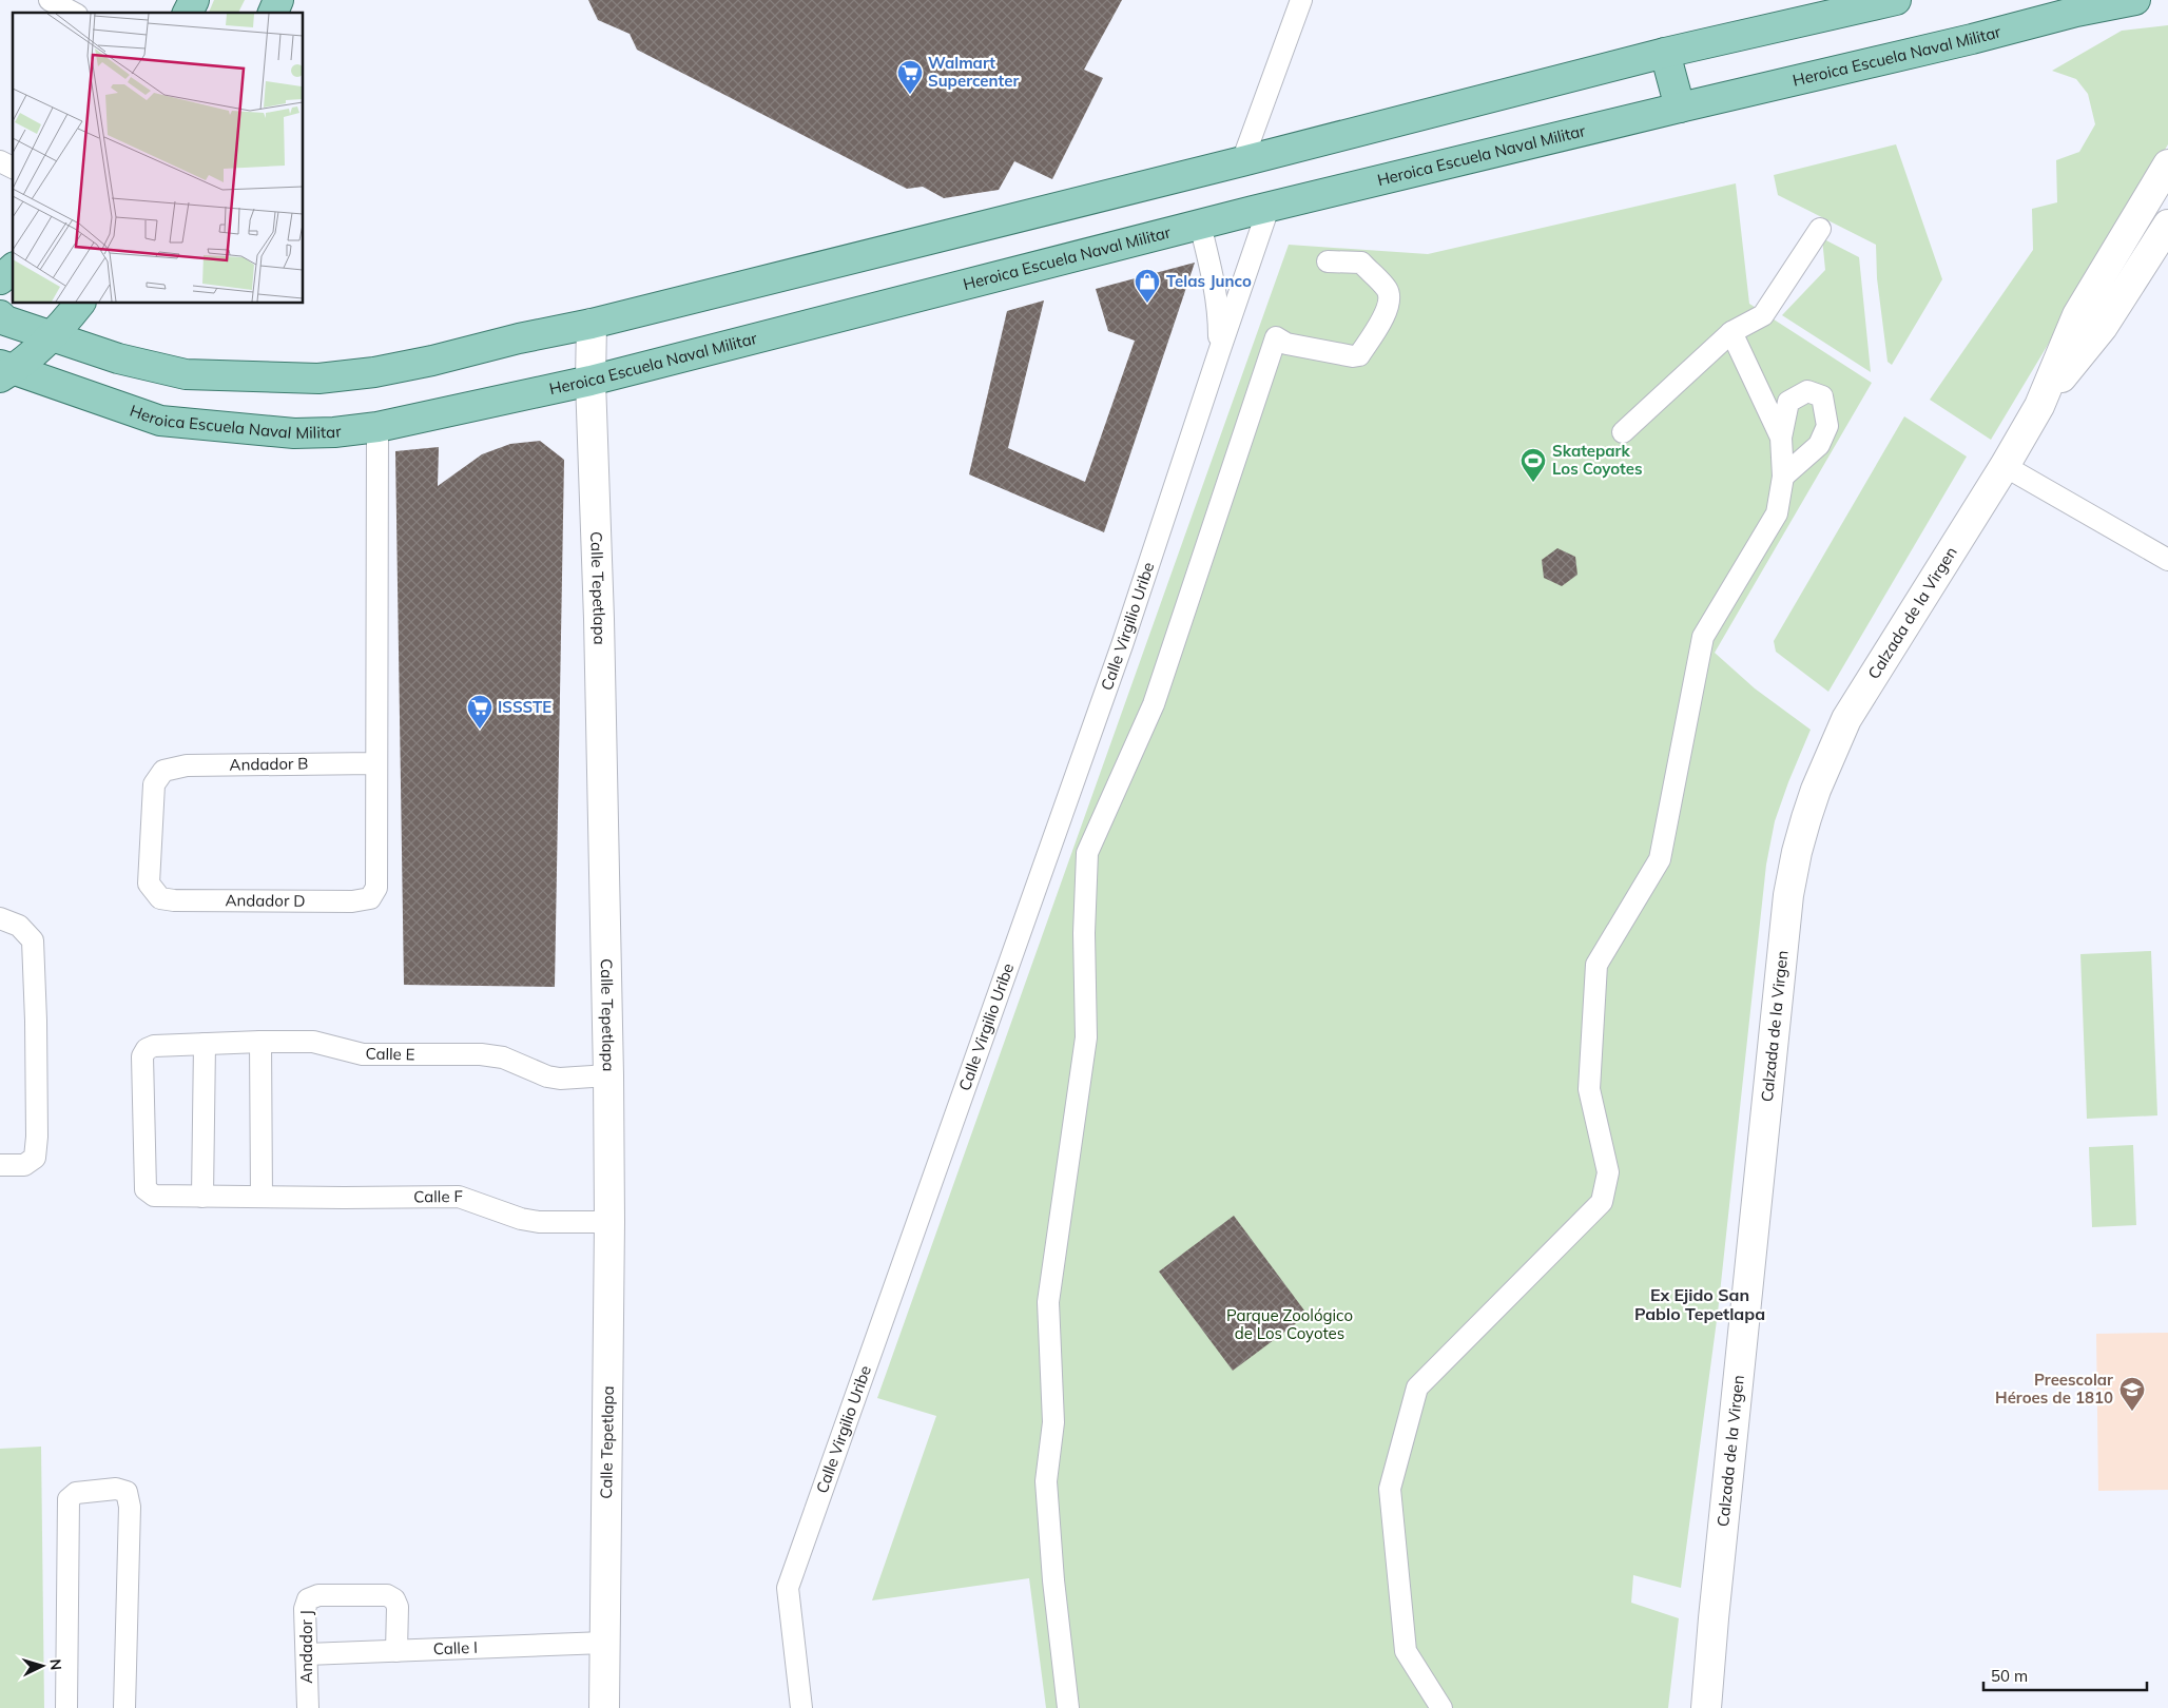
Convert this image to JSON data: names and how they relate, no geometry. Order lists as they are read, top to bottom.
{
  "streets": {
    "main road": ["Heroica Escuela Naval Militar", "Calle Tepetlapa", "Calzada de la Virgen"],
    "street": [
      "Calle Virgilio Uribe",
      "Andador B",
      "Andador D",
      "Calle E",
      "Calle F",
      "Andador J",
      "Calle I"
    ]
  },
  "crossings": [
    ["Heroica Escuela Naval Militar", "Calle Tepetlapa"],
    ["Heroica Escuela Naval Militar", "Calle Virgilio Uribe"],
    ["Calle Tepetlapa", "Calle E"],
    ["Calle Tepetlapa", "Calle F"],
    ["Calle Tepetlapa", "Calle I"],
    ["Andador B", "Andador D"],
    ["Calle E", "Calle F"],
    ["Andador J", "Calle I"]
  ],
  "districts": ["Ex Ejido San Pablo Tepetlapa"],
  "parks": ["Parque Zoológico de Los Coyotes"],
  "places": {
    "supermarket": ["Walmart Supercenter", "ISSSTE"],
    "shop": ["Telas Junco"],
    "sports": ["Skatepark Los Coyotes"],
    "school or university": ["Preescolar Héroes de 1810"]
  },
  "scale_bar": "50 m",
  "north": "right"
}
